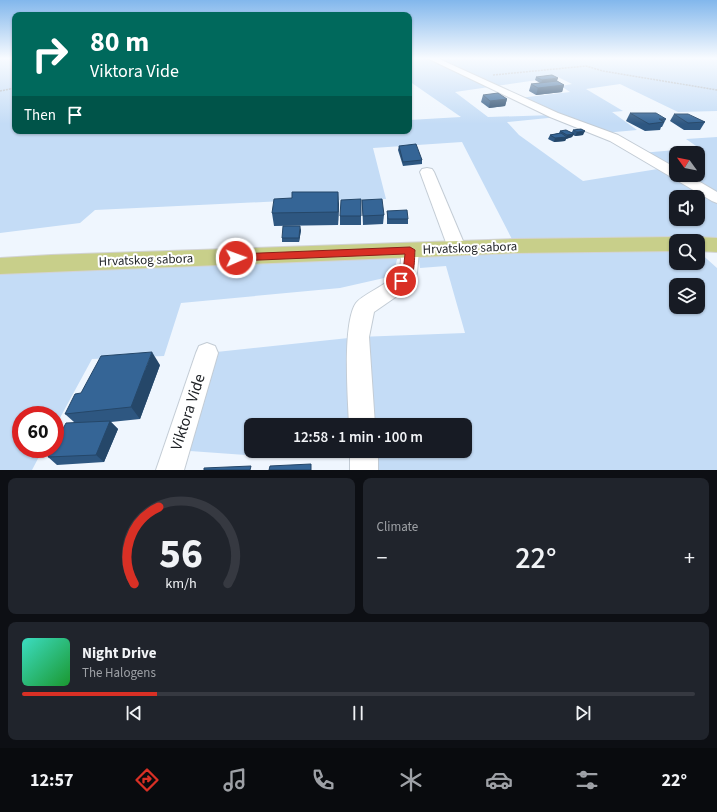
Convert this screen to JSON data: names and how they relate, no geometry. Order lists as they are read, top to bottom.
{
  "streets": {
    "main road": ["Hrvatskog sabora"],
    "street": ["Viktora Vide"]
  },
  "north": "top left",
  "page": {
    "turn": ["80 m", "Viktora Vide"],
    "then": "Then",
    "limit": "60",
    "trip": "12:58 · 1 min · 100 m",
    "tile": "Climate",
    "heat": ["−", "22°", "+"],
    "song": ["Night Drive", "The Halogens"],
    "tabs": ["12:57", "22°"],
    "gauge": ["56", "km/h"]
  }
}
